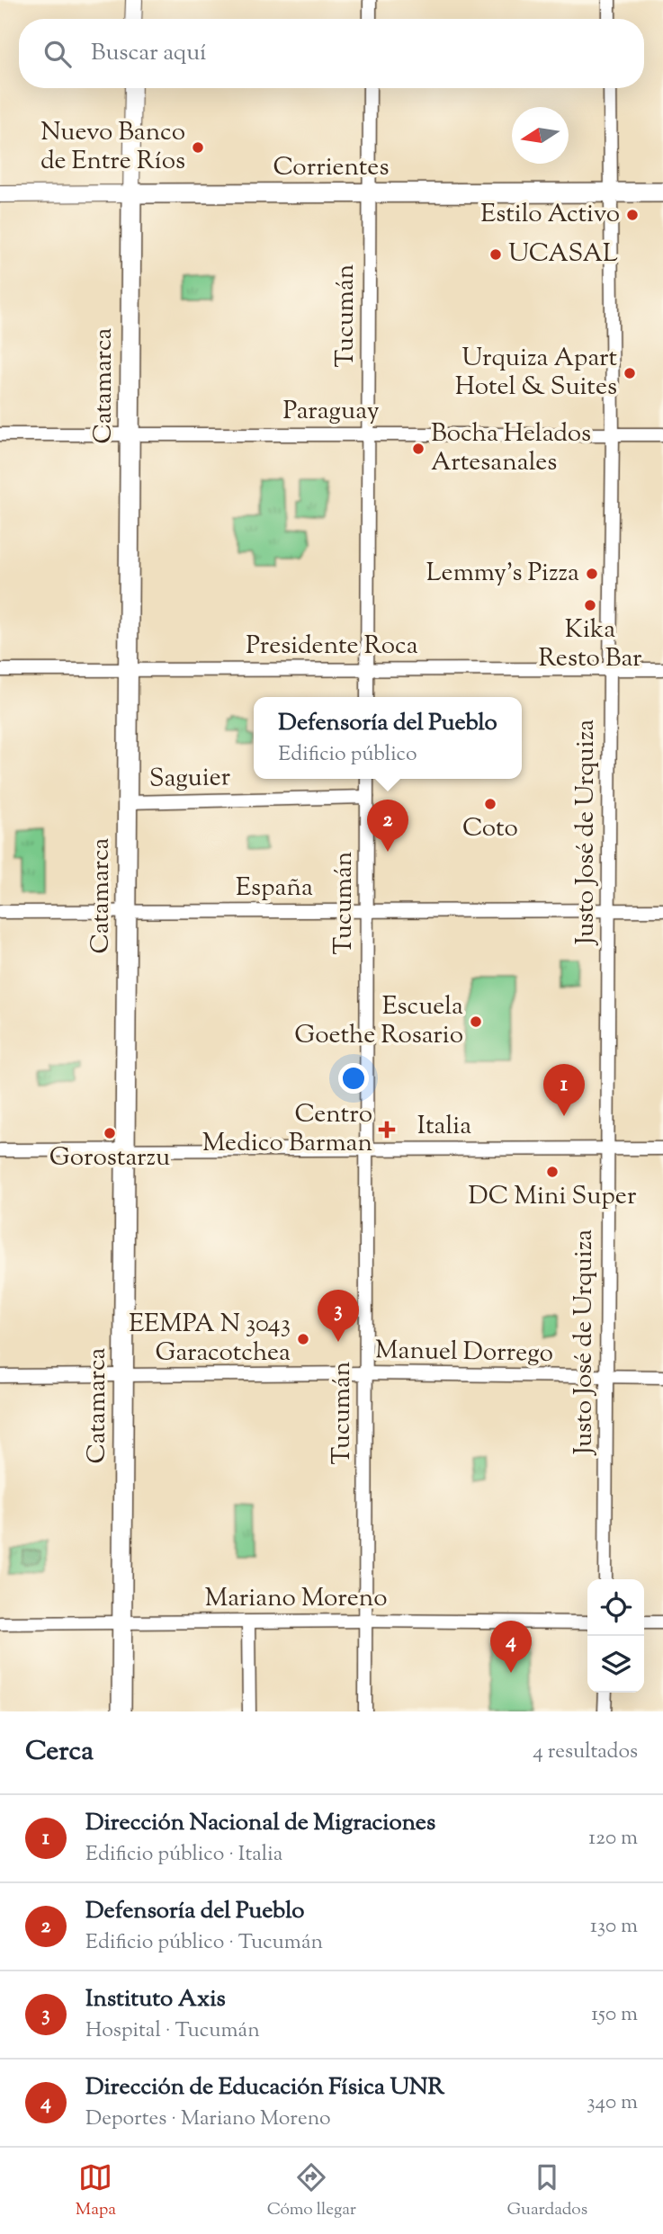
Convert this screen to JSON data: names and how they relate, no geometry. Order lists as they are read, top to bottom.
{
  "streets": {
    "main road": ["Corrientes", "Catamarca"],
    "street": [
      "Tucumán",
      "Paraguay",
      "Presidente Roca",
      "Saguier",
      "Justo José de Urquiza",
      "España",
      "Italia",
      "Manuel Dorrego",
      "Mariano Moreno"
    ]
  },
  "crossings": [
    ["Corrientes", "Tucumán"],
    ["Corrientes", "Catamarca"],
    ["Corrientes", "Justo José de Urquiza"],
    ["Tucumán", "Paraguay"],
    ["Tucumán", "Presidente Roca"],
    ["Tucumán", "Saguier"],
    ["Tucumán", "España"],
    ["Tucumán", "Italia"],
    ["Tucumán", "Manuel Dorrego"],
    ["Tucumán", "Mariano Moreno"],
    ["Catamarca", "Paraguay"],
    ["Catamarca", "Presidente Roca"],
    ["Catamarca", "Saguier"],
    ["Catamarca", "España"],
    ["Catamarca", "Italia"],
    ["Catamarca", "Manuel Dorrego"],
    ["Catamarca", "Mariano Moreno"],
    ["Paraguay", "Justo José de Urquiza"],
    ["Presidente Roca", "Justo José de Urquiza"],
    ["Justo José de Urquiza", "España"],
    ["Justo José de Urquiza", "Italia"],
    ["Justo José de Urquiza", "Manuel Dorrego"]
  ],
  "places": {
    "other": [
      "Nuevo Banco de Entre Ríos",
      "Estilo Activo",
      "UCASAL",
      "Urquiza Apart Hotel & Suites",
      "Bocha Helados Artesanales",
      "Lemmy's Pizza",
      "Kika Resto Bar",
      "Coto",
      "Escuela Goethe Rosario",
      "Gorostarzu",
      "DC Mini Super",
      "EEMPA N 3043 Garacotchea"
    ],
    "health": ["Centro Medico Barman"]
  },
  "north": "left",
  "page": {
    "search": "Buscar aquí",
    "popup": ["Defensoría del Pueblo", "Edificio público"],
    "pins": [
      "2",
      "1",
      "3",
      "4"
    ],
    "heading": ["Cerca", "4 resultados"],
    "list": [
      {
        "mark": "1",
        "name": "Dirección Nacional de Migraciones",
        "note": "Edificio público · Italia",
        "value": "120 m"
      },
      {
        "mark": "2",
        "name": "Defensoría del Pueblo",
        "note": "Edificio público · Tucumán",
        "value": "130 m"
      },
      {
        "mark": "3",
        "name": "Instituto Axis",
        "note": "Hospital · Tucumán",
        "value": "150 m"
      },
      {
        "mark": "4",
        "name": "Dirección de Educación Física UNR",
        "note": "Deportes · Mariano Moreno",
        "value": "340 m"
      }
    ],
    "nav": ["Mapa", "Cómo llegar", "Guardados"]
  }
}
